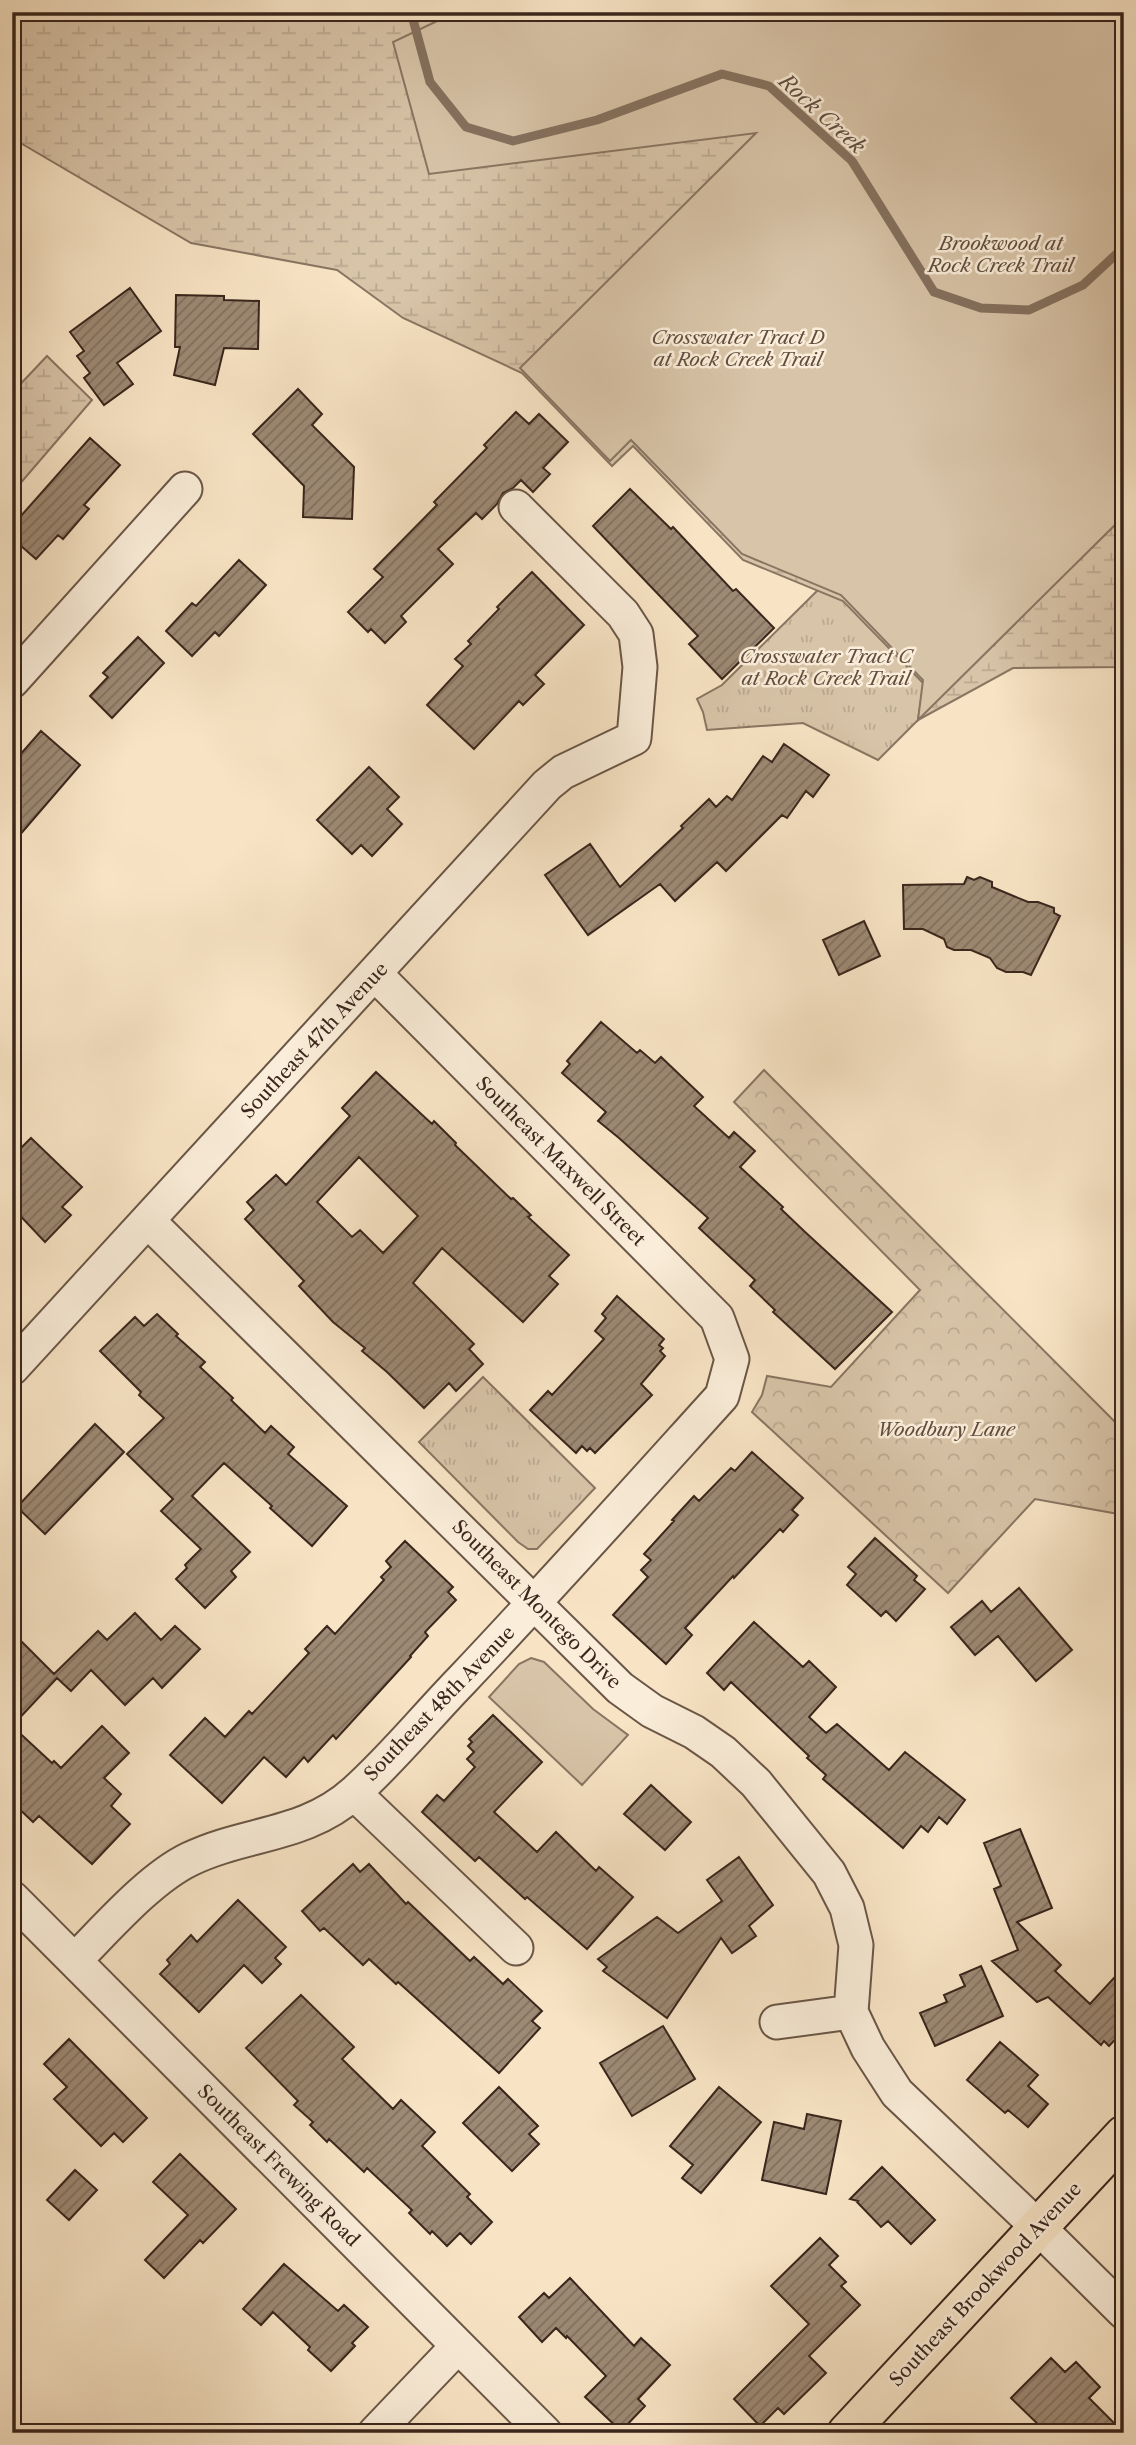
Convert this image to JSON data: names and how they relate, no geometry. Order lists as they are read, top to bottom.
{
  "streets": {
    "main road": ["Southeast Brookwood Avenue"],
    "street": [
      "Southeast 47th Avenue",
      "Southeast Maxwell Street",
      "Southeast Montego Drive",
      "Southeast 48th Avenue",
      "Southeast Frewing Road"
    ]
  },
  "crossings": [
    ["Southeast 47th Avenue", "Southeast Maxwell Street"],
    ["Southeast 47th Avenue", "Southeast Montego Drive"],
    ["Southeast Maxwell Street", "Southeast 48th Avenue"],
    ["Southeast Montego Drive", "Southeast 48th Avenue"],
    ["Southeast Montego Drive", "Southeast Brookwood Avenue"],
    ["Southeast 48th Avenue", "Southeast Frewing Road"]
  ],
  "water": ["Rock Creek"],
  "parks": [
    "Brookwood at Rock Creek Trail",
    "Crosswater Tract D at Rock Creek Trail",
    "Crosswater Tract C at Rock Creek Trail",
    "Woodbury Lane"
  ]
}
